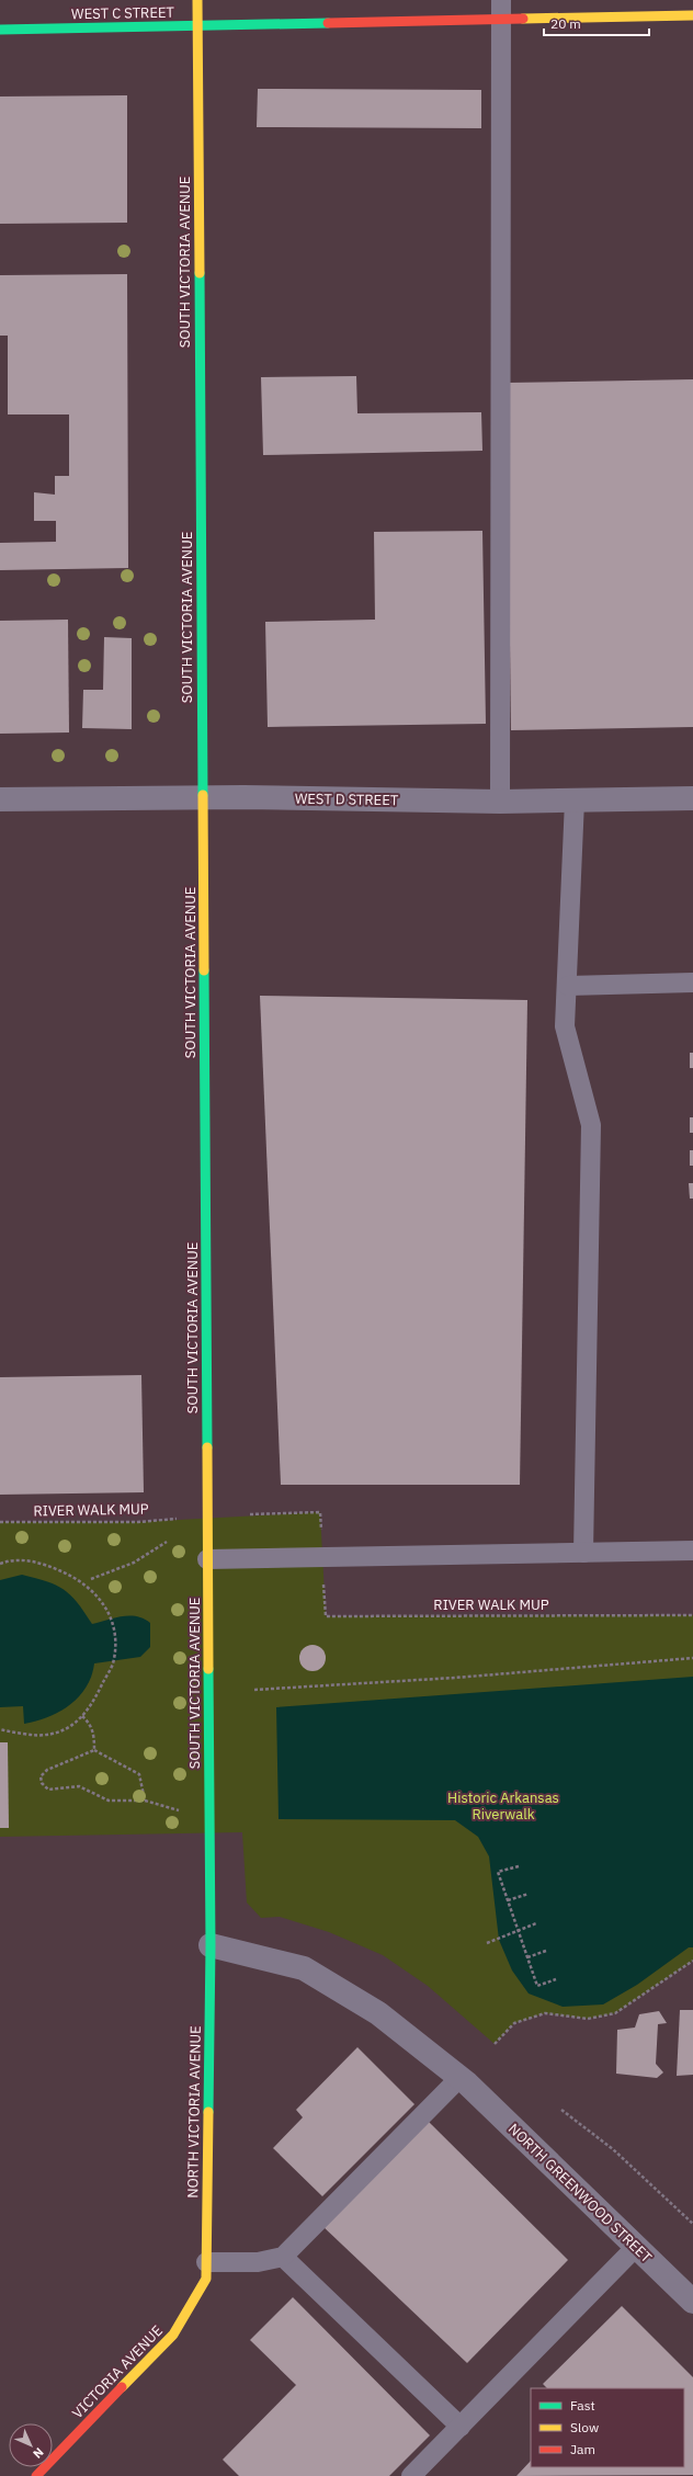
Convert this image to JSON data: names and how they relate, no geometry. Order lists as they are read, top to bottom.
{
  "streets": {
    "street": [
      "WEST C STREET",
      "SOUTH VICTORIA AVENUE",
      "WEST D STREET",
      "NORTH VICTORIA AVENUE",
      "NORTH GREENWOOD STREET",
      "VICTORIA AVENUE"
    ],
    "path": ["RIVER WALK MUP"]
  },
  "crossings": [
    ["WEST C STREET", "SOUTH VICTORIA AVENUE"],
    ["SOUTH VICTORIA AVENUE", "WEST D STREET"],
    ["SOUTH VICTORIA AVENUE", "NORTH VICTORIA AVENUE"],
    ["SOUTH VICTORIA AVENUE", "NORTH GREENWOOD STREET"],
    ["NORTH VICTORIA AVENUE", "NORTH GREENWOOD STREET"],
    ["NORTH VICTORIA AVENUE", "VICTORIA AVENUE"]
  ],
  "parks": ["Historic Arkansas Riverwalk"],
  "legend": ["Fast", "Slow", "Jam"],
  "scale_bar": "20 m",
  "north": "bottom right"
}
